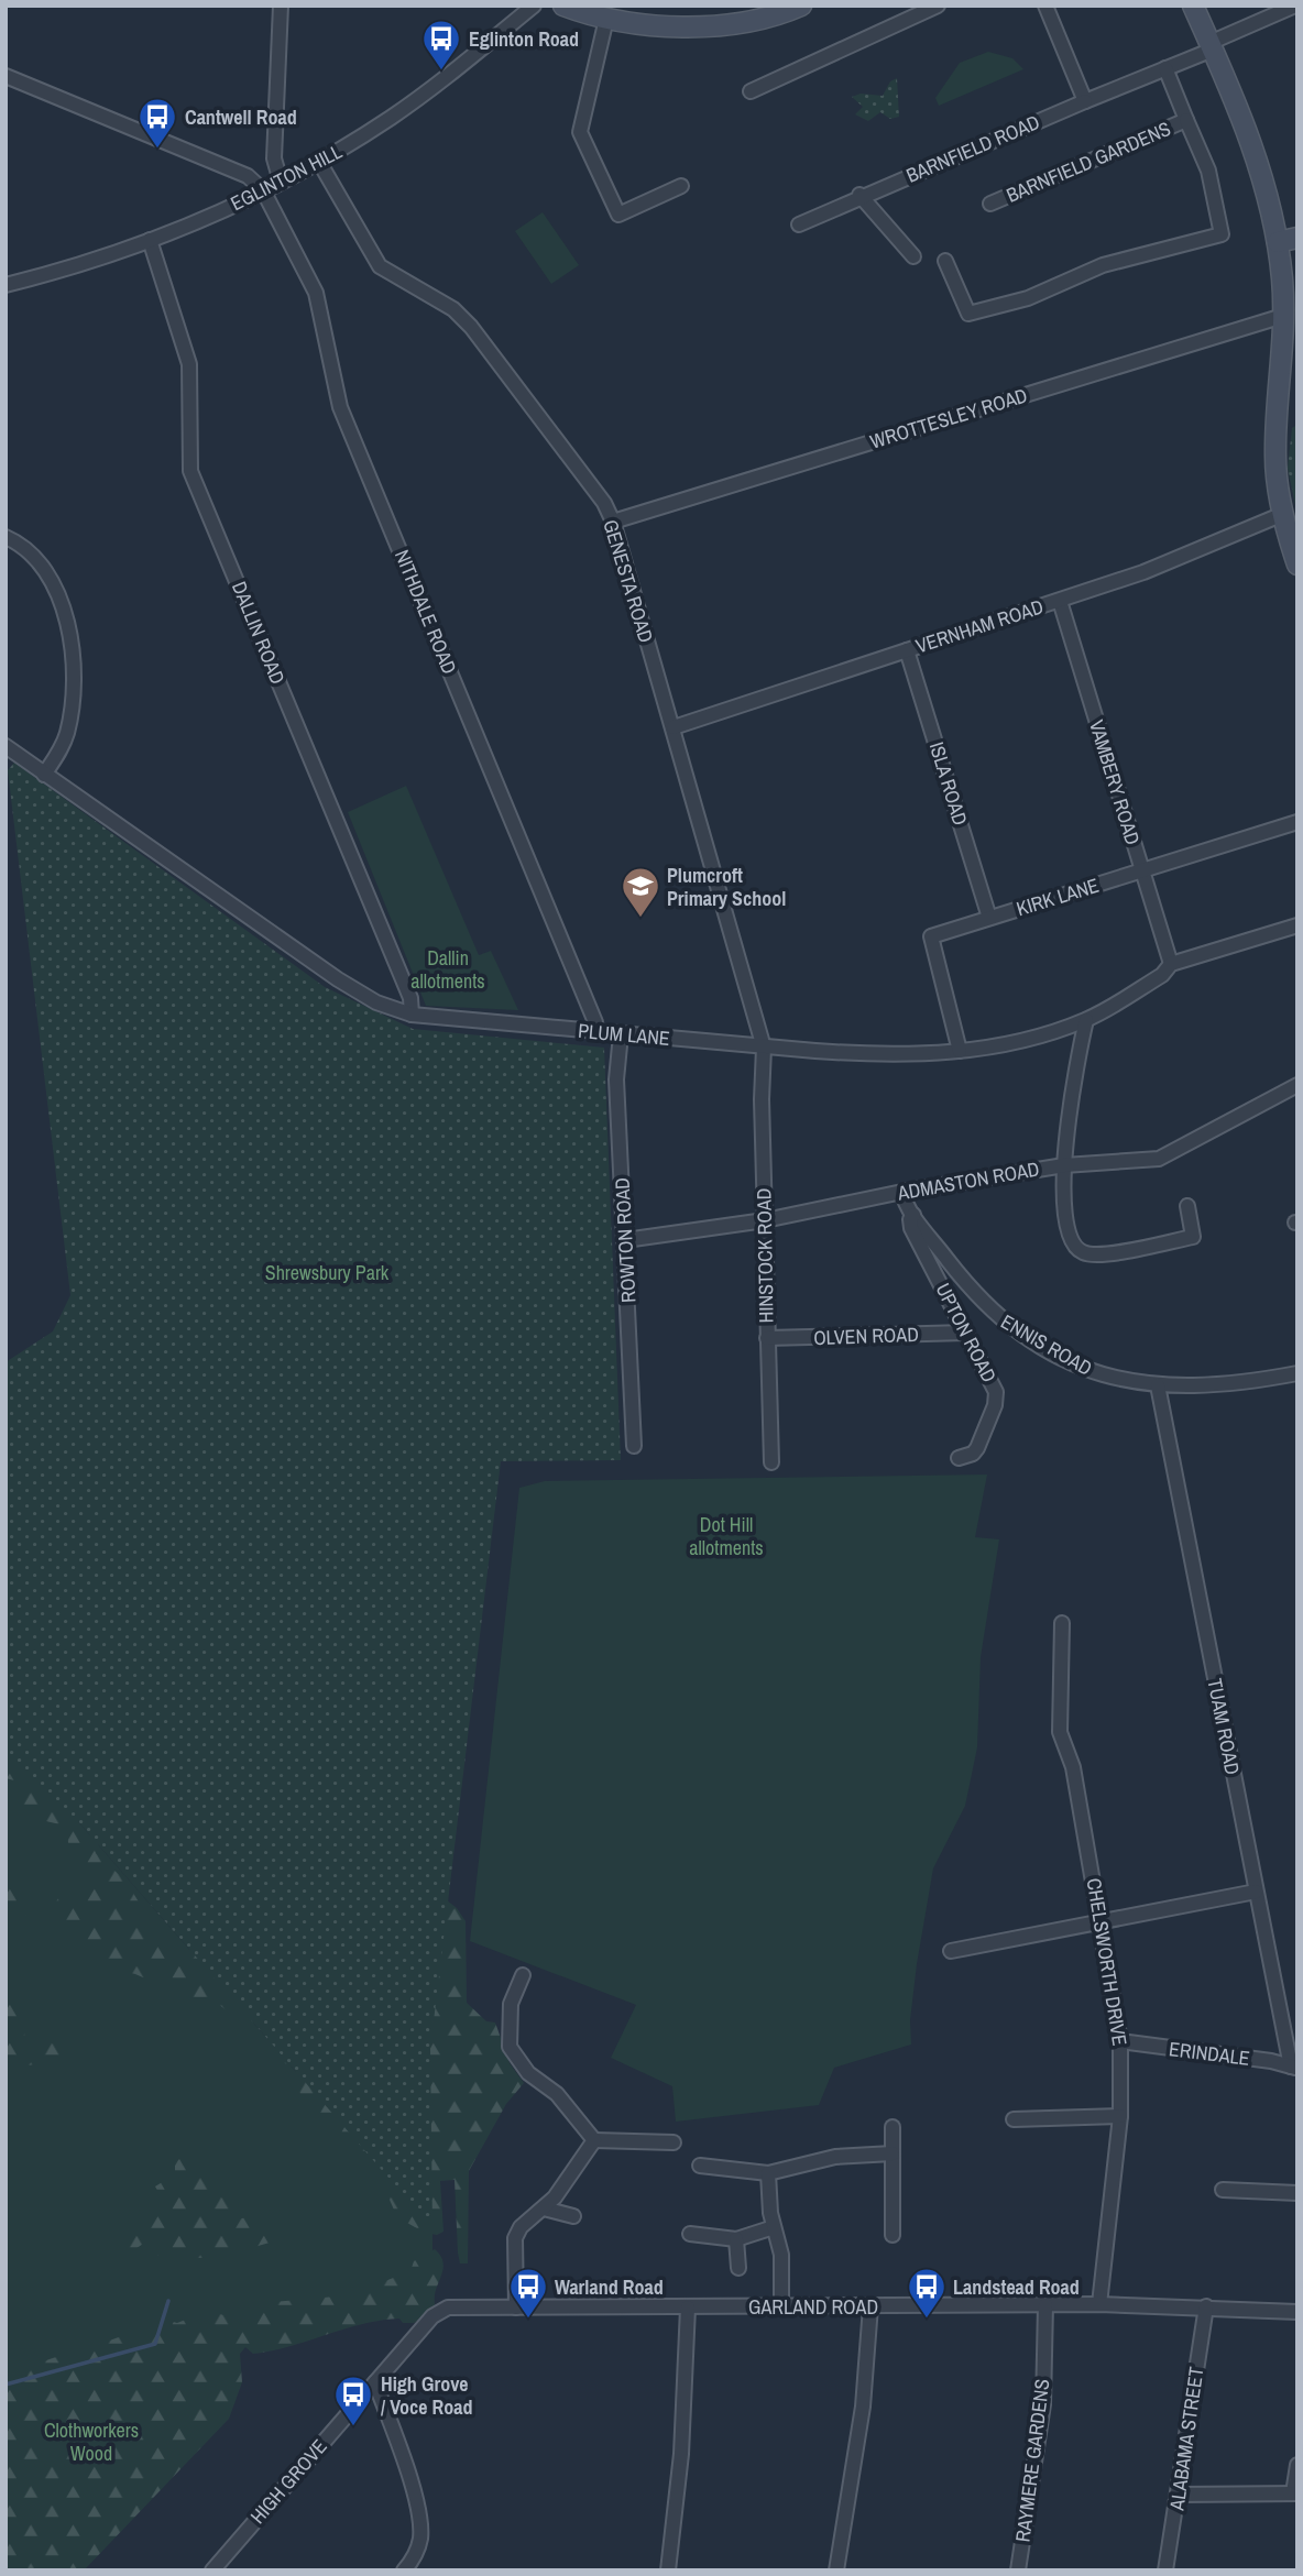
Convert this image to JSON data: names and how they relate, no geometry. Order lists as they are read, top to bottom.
{
  "streets": {
    "street": [
      "BARNFIELD ROAD",
      "BARNFIELD GARDENS",
      "EGLINTON HILL",
      "WROTTESLEY ROAD",
      "GENESTA ROAD",
      "NITHDALE ROAD",
      "VERNHAM ROAD",
      "DALLIN ROAD",
      "VAMBERY ROAD",
      "ISLA ROAD",
      "KIRK LANE",
      "PLUM LANE",
      "ADMASTON ROAD",
      "ROWTON ROAD",
      "HINSTOCK ROAD",
      "UPTON ROAD",
      "OLVEN ROAD",
      "ENNIS ROAD",
      "TUAM ROAD",
      "CHELSWORTH DRIVE",
      "ERINDALE",
      "GARLAND ROAD",
      "ALABAMA STREET",
      "RAYMERE GARDENS",
      "HIGH GROVE"
    ]
  },
  "crossings": [
    ["BARNFIELD ROAD", "BARNFIELD GARDENS"],
    ["EGLINTON HILL", "GENESTA ROAD"],
    ["EGLINTON HILL", "NITHDALE ROAD"],
    ["EGLINTON HILL", "DALLIN ROAD"],
    ["WROTTESLEY ROAD", "GENESTA ROAD"],
    ["GENESTA ROAD", "VERNHAM ROAD"],
    ["GENESTA ROAD", "PLUM LANE"],
    ["GENESTA ROAD", "HINSTOCK ROAD"],
    ["NITHDALE ROAD", "PLUM LANE"],
    ["VERNHAM ROAD", "VAMBERY ROAD"],
    ["VERNHAM ROAD", "ISLA ROAD"],
    ["DALLIN ROAD", "PLUM LANE"],
    ["VAMBERY ROAD", "KIRK LANE"],
    ["VAMBERY ROAD", "PLUM LANE"],
    ["ISLA ROAD", "KIRK LANE"],
    ["KIRK LANE", "PLUM LANE"],
    ["PLUM LANE", "ROWTON ROAD"],
    ["PLUM LANE", "HINSTOCK ROAD"],
    ["ADMASTON ROAD", "ROWTON ROAD"],
    ["ADMASTON ROAD", "HINSTOCK ROAD"],
    ["ADMASTON ROAD", "ENNIS ROAD"],
    ["HINSTOCK ROAD", "OLVEN ROAD"],
    ["UPTON ROAD", "OLVEN ROAD"],
    ["UPTON ROAD", "ENNIS ROAD"],
    ["ENNIS ROAD", "TUAM ROAD"],
    ["TUAM ROAD", "ERINDALE"],
    ["CHELSWORTH DRIVE", "ERINDALE"],
    ["CHELSWORTH DRIVE", "GARLAND ROAD"],
    ["GARLAND ROAD", "ALABAMA STREET"],
    ["GARLAND ROAD", "RAYMERE GARDENS"],
    ["GARLAND ROAD", "HIGH GROVE"]
  ],
  "parks": [
    "Dallin allotments",
    "Shrewsbury Park",
    "Dot Hill allotments",
    "Clothworkers Wood"
  ],
  "places": {
    "bus stop": [
      "Eglinton Road",
      "Cantwell Road",
      "Warland Road",
      "Landstead Road",
      "High Grove / Voce Road"
    ],
    "school or university": ["Plumcroft Primary School"]
  }
}
